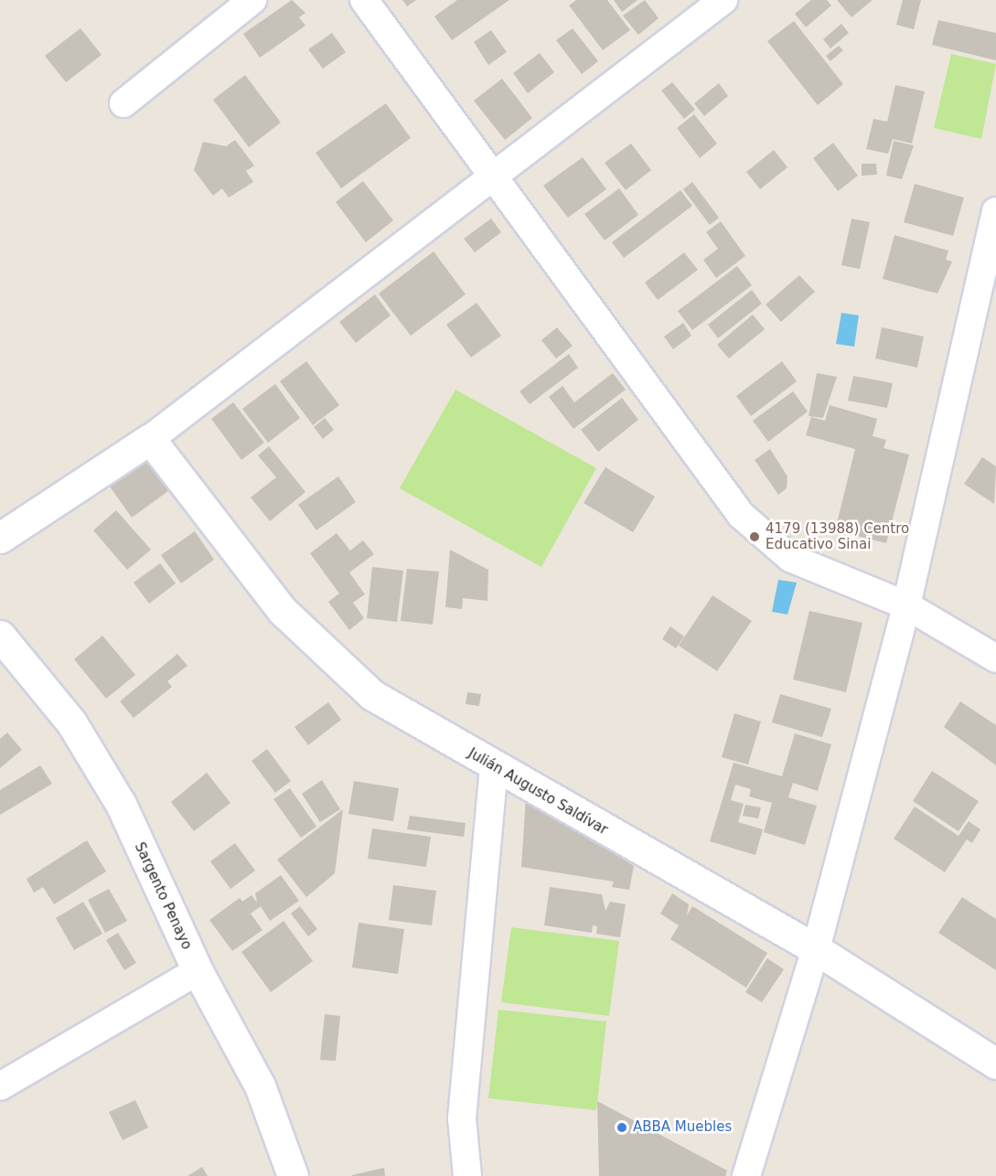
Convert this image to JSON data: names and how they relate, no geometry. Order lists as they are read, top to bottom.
{
  "streets": {
    "street": ["Julián Augusto Saldívar", "Sargento Penayo"]
  },
  "places": ["4179 (13988) Centro Educativo Sinai", "ABBA Muebles"]
}
